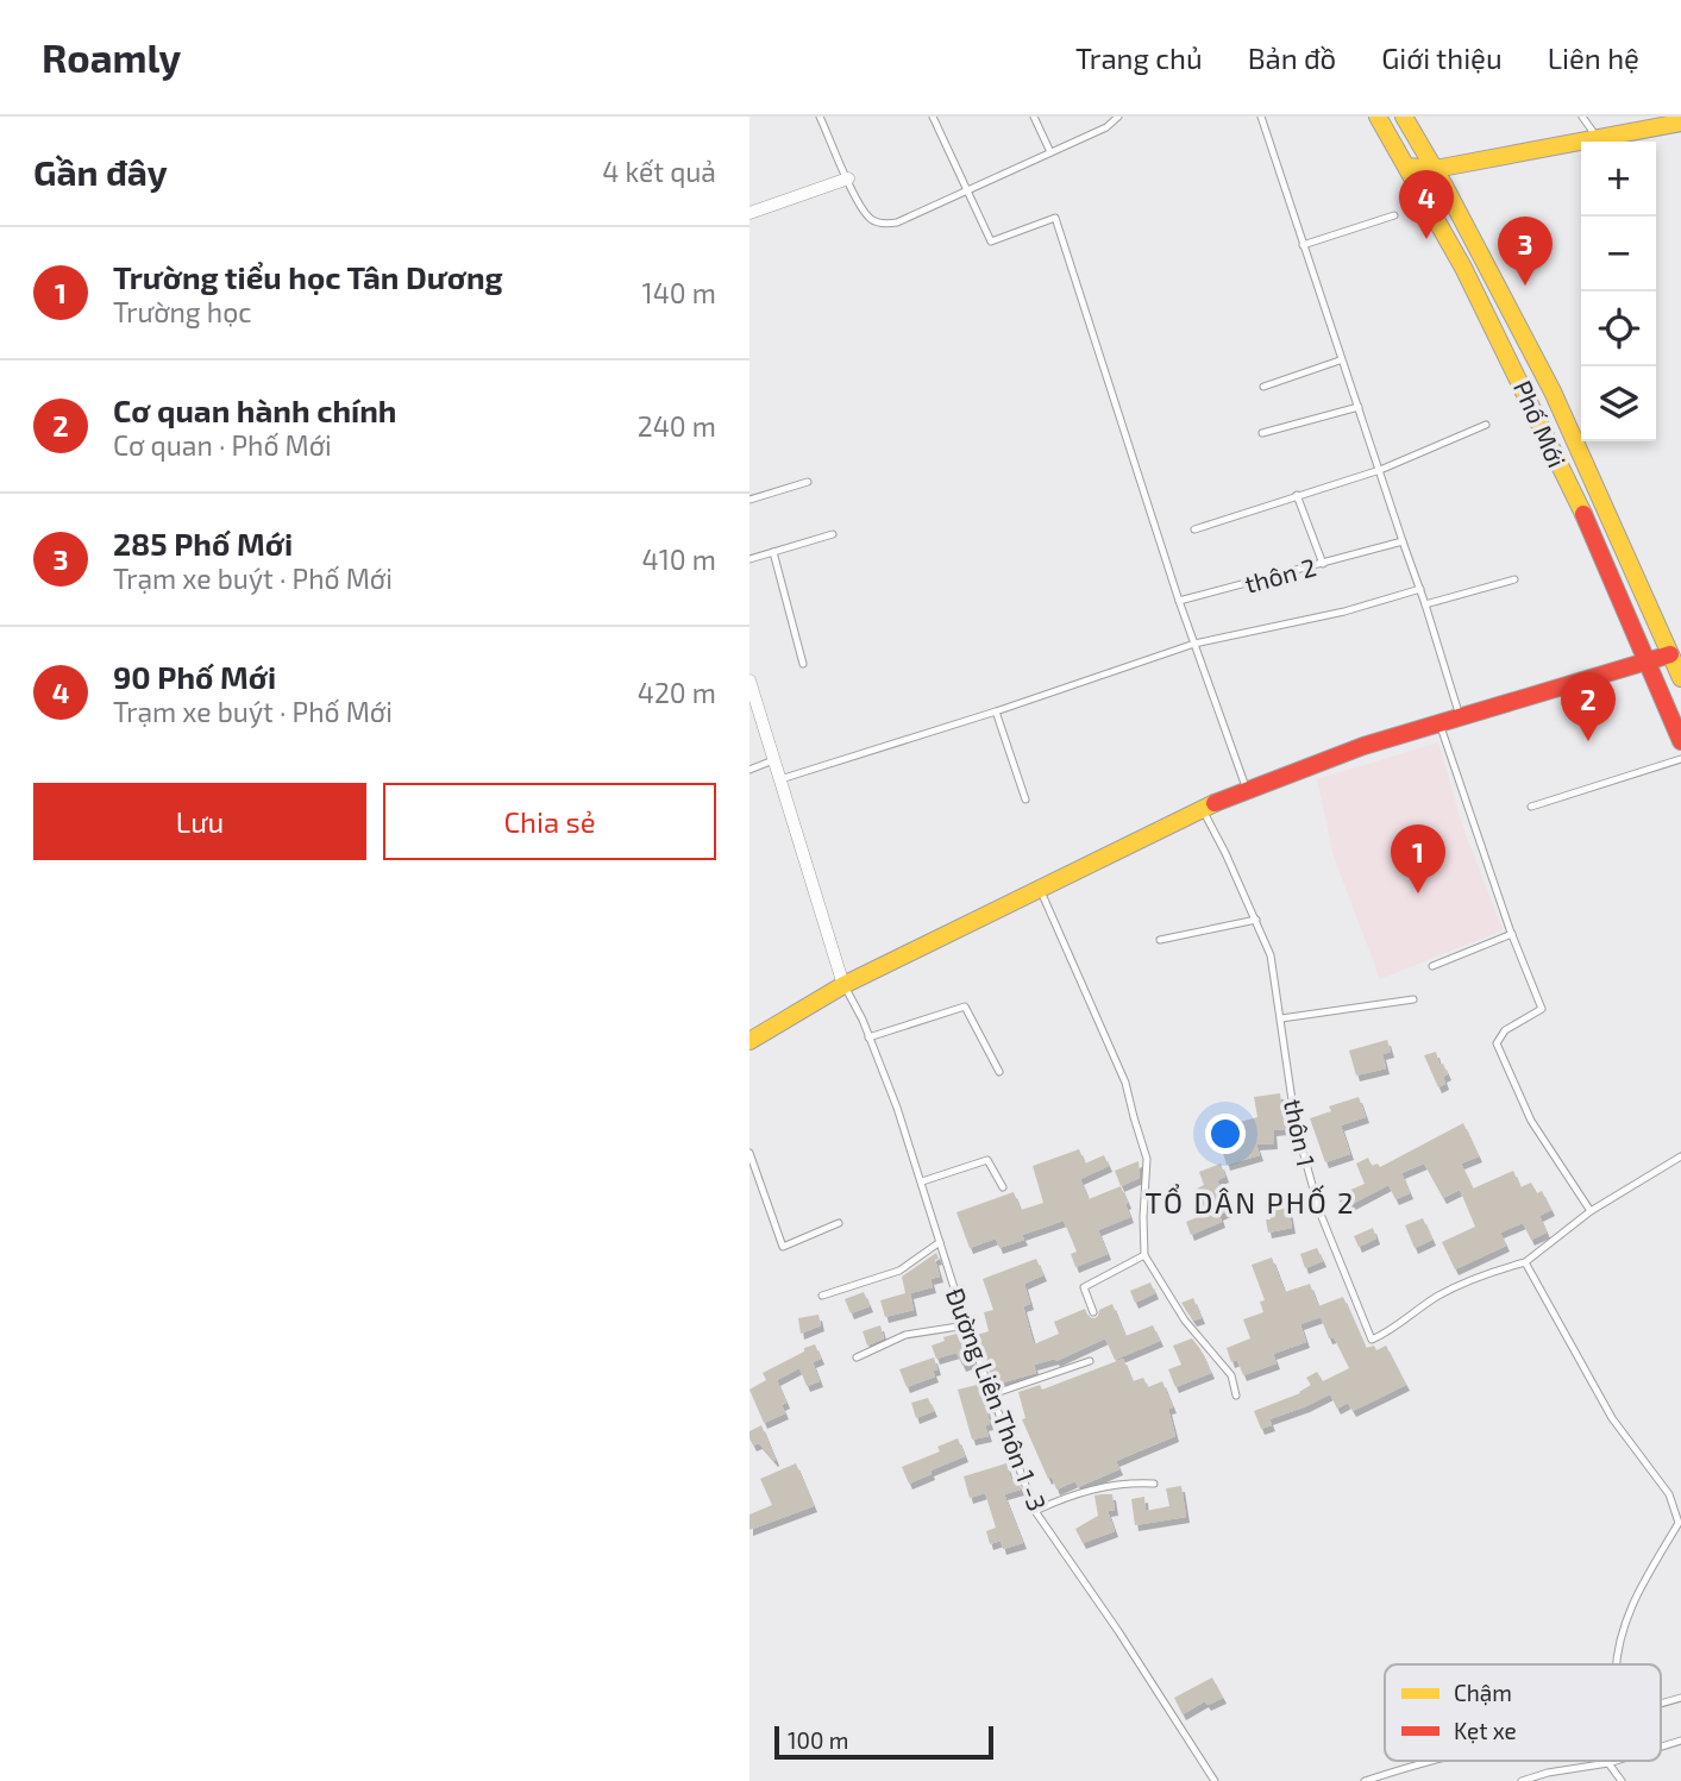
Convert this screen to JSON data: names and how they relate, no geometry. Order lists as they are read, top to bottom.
{
  "streets": {
    "main road": ["Phố Mới"],
    "lane": ["thôn 2", "thôn 1", "Đường Liên Thôn 1 -3"]
  },
  "districts": ["TỔ DÂN PHỐ 2"],
  "legend": ["Chậm", "Kẹt xe"],
  "scale_bar": "100 m",
  "page": {
    "header": "Roamly",
    "nav": [
      "Trang chủ",
      "Bản đồ",
      "Giới thiệu",
      "Liên hệ"
    ],
    "heading": ["Gần đây", "4 kết quả"],
    "map_buttons": ["+", "−"],
    "pins": [
      "4",
      "3",
      "2",
      "1"
    ],
    "list": [
      {
        "mark": "1",
        "name": "Trường tiểu học Tân Dương",
        "note": "Trường học",
        "value": "140 m"
      },
      {
        "mark": "2",
        "name": "Cơ quan hành chính",
        "note": "Cơ quan · Phố Mới",
        "value": "240 m"
      },
      {
        "mark": "3",
        "name": "285 Phố Mới",
        "note": "Trạm xe buýt · Phố Mới",
        "value": "410 m"
      },
      {
        "mark": "4",
        "name": "90 Phố Mới",
        "note": "Trạm xe buýt · Phố Mới",
        "value": "420 m"
      }
    ],
    "buttons": ["Lưu", "Chia sẻ"],
    "scale": "100 m"
  }
}
